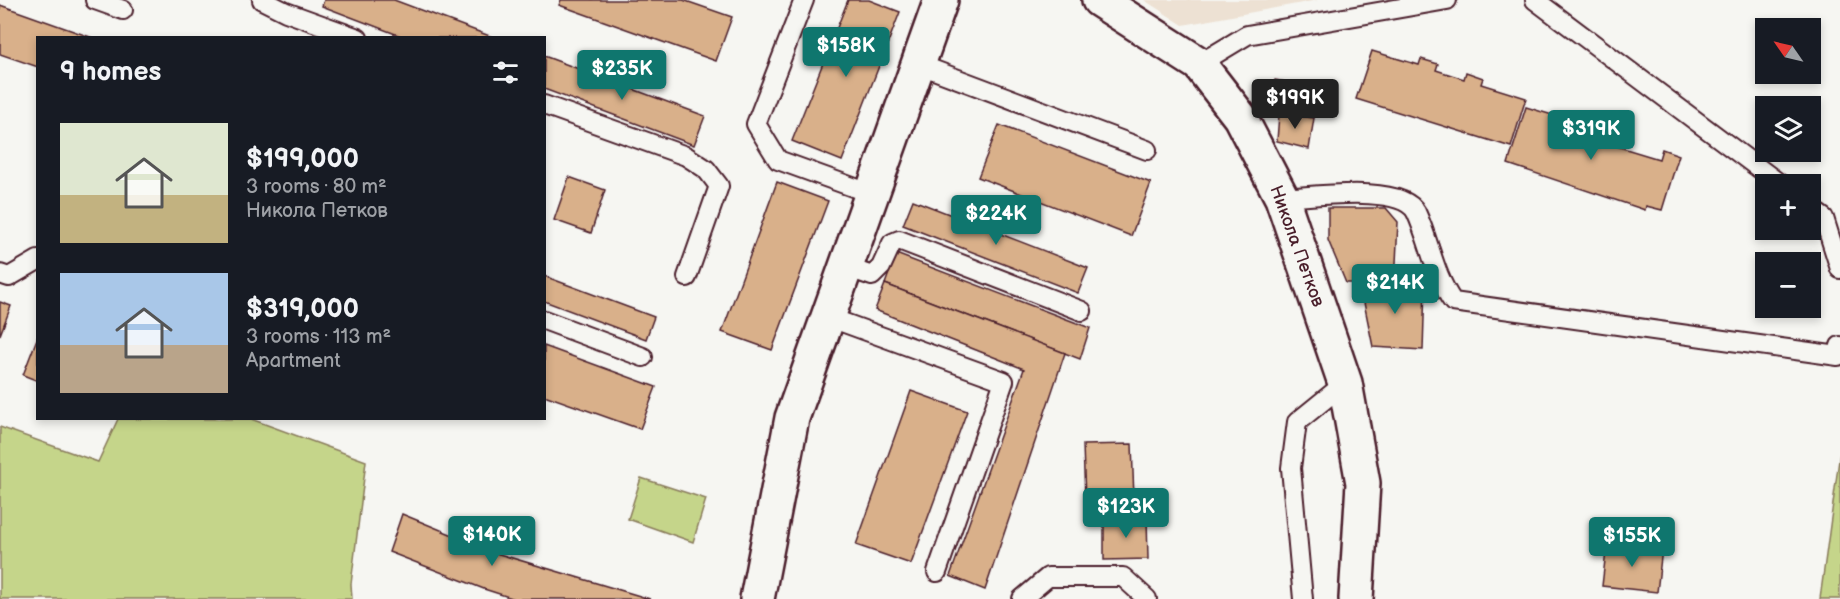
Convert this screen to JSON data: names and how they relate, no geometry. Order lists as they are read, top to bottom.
{
  "streets": {
    "street": ["Никола Петков"]
  },
  "north": "top left",
  "page": {
    "map_buttons": ["+", "−"],
    "price": [
      "$158K",
      "$235K",
      "$199K",
      "$319K",
      "$224K",
      "$214K",
      "$123K",
      "$140K",
      "$155K"
    ],
    "heading": "9 homes",
    "list": [
      {
        "name": "$199,000",
        "note": "3 rooms · 80 m² · Никола Петков"
      },
      {
        "name": "$319,000",
        "note": "3 rooms · 113 m² · Apartment"
      }
    ]
  }
}
